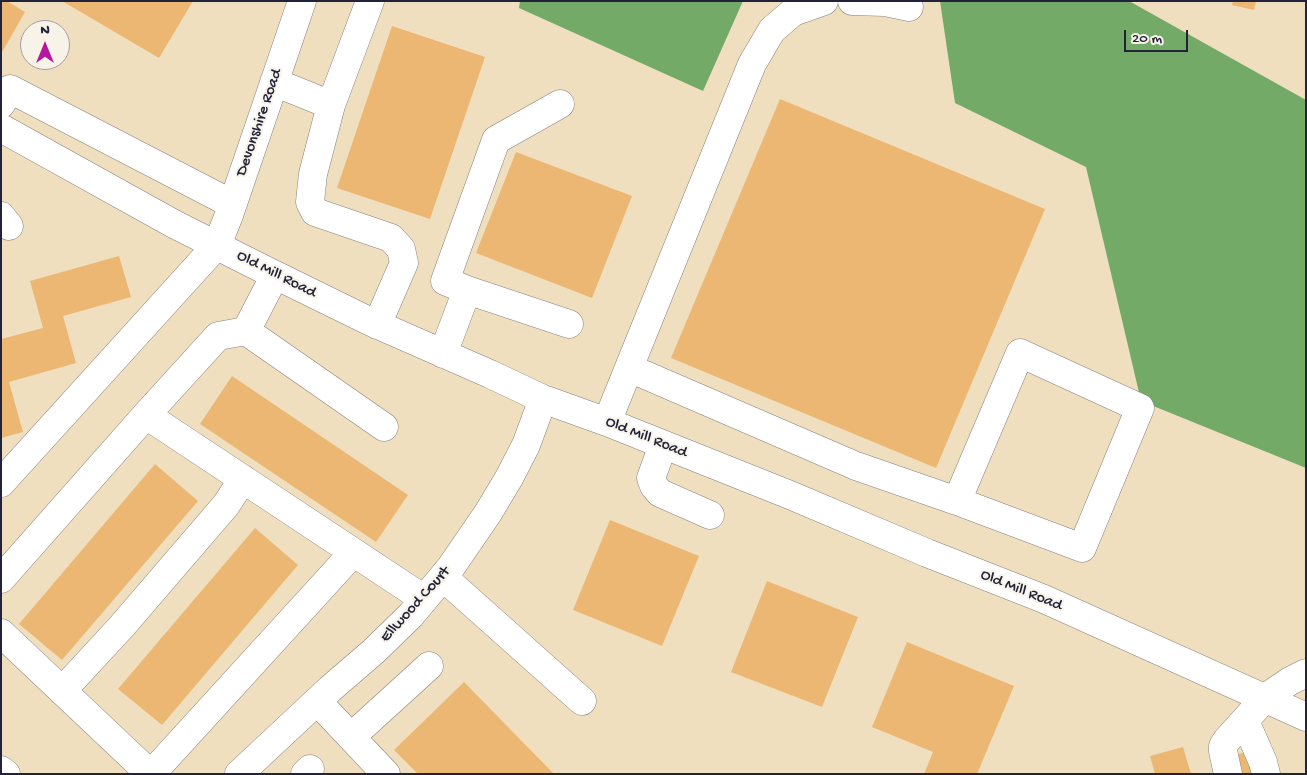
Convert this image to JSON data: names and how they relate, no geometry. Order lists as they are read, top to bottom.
{
  "streets": {
    "street": ["Devonshire Road", "Old Mill Road", "Ellwood Court"]
  },
  "crossings": [
    ["Devonshire Road", "Old Mill Road"],
    ["Old Mill Road", "Ellwood Court"]
  ],
  "scale_bar": "20 m",
  "north": "top"
}
